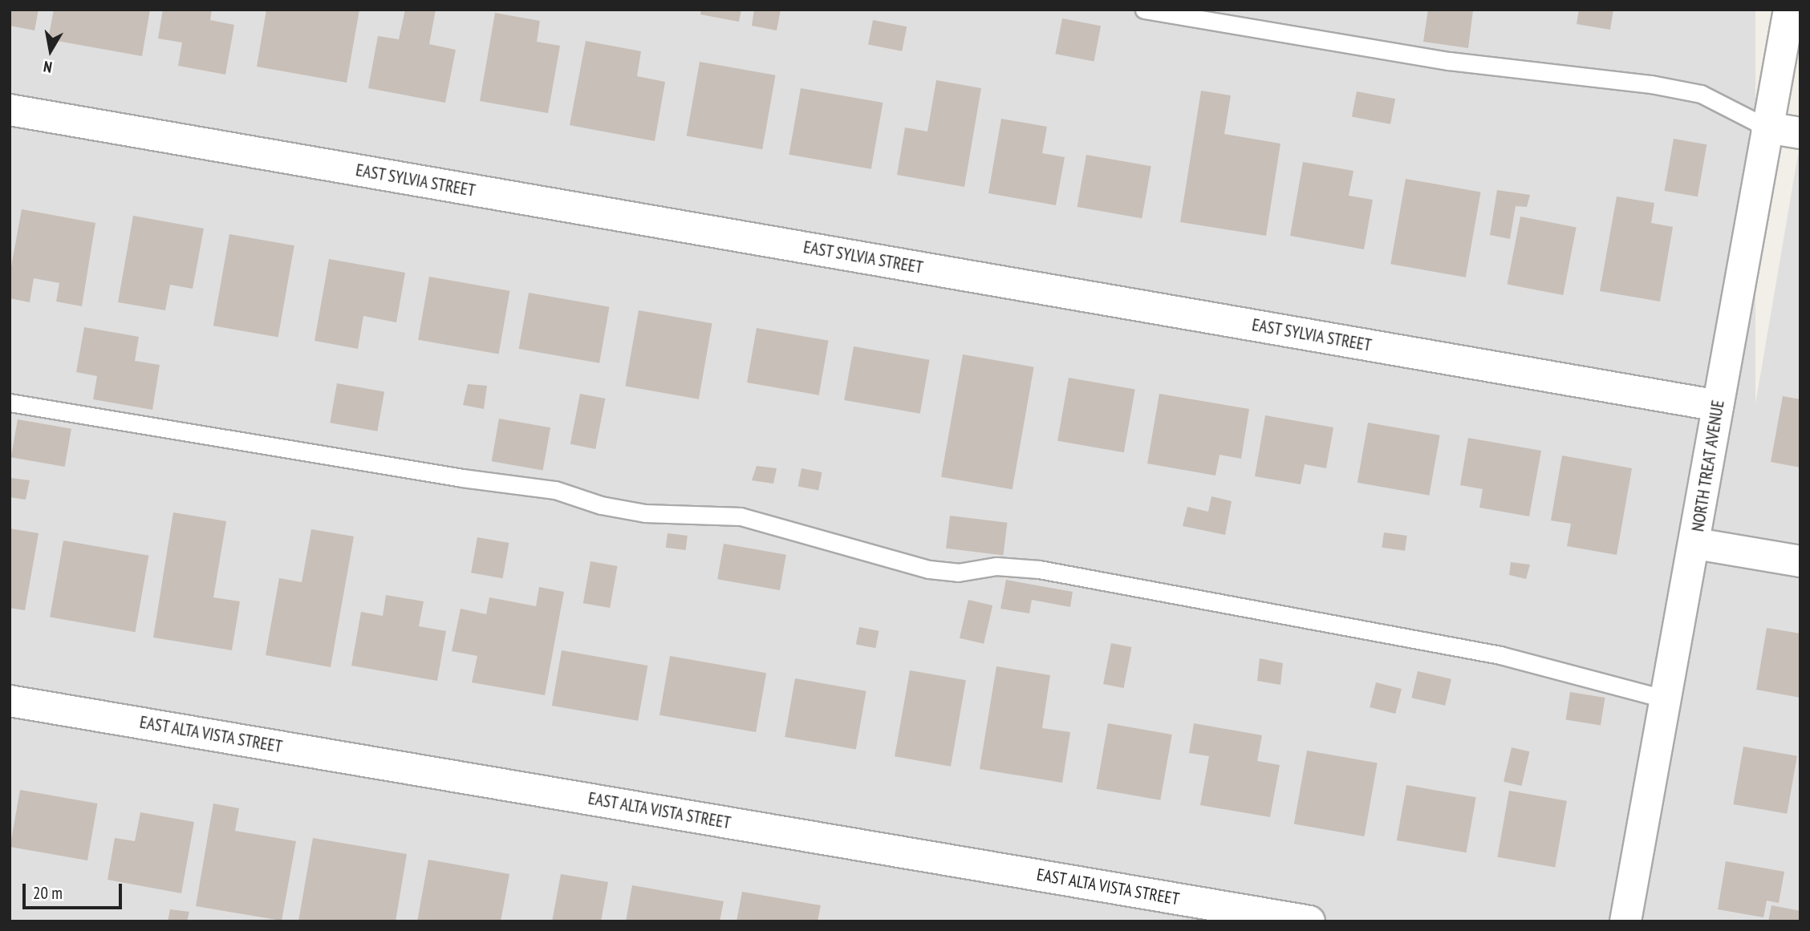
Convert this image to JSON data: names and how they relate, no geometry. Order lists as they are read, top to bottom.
{
  "streets": {
    "street": ["EAST SYLVIA STREET", "NORTH TREAT AVENUE", "EAST ALTA VISTA STREET"]
  },
  "crossings": [
    ["EAST SYLVIA STREET", "NORTH TREAT AVENUE"]
  ],
  "scale_bar": "20 m",
  "north": "bottom"
}
